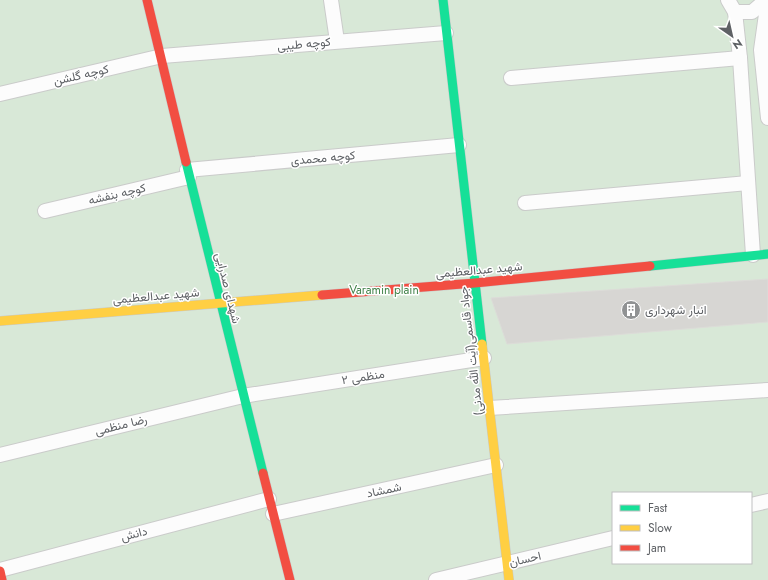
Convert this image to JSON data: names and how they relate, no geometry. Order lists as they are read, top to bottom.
{
  "streets": {
    "street": [
      "کوچه طیبی",
      "کوچه گلشن",
      "کوچه محمدی",
      "کوچه بنفشه",
      "شهید عبدالعظیمی",
      "شهدای صدرایی",
      "جواد قاسمی(آیت الله مدنی)",
      "منظمی ۲",
      "رضا منظمی",
      "شمشاد",
      "دانش",
      "احسان"
    ]
  },
  "crossings": [
    ["کوچه طیبی", "کوچه گلشن"],
    ["کوچه طیبی", "شهدای صدرایی"],
    ["کوچه طیبی", "جواد قاسمی(آیت الله مدنی)"],
    ["کوچه گلشن", "شهدای صدرایی"],
    ["کوچه محمدی", "کوچه بنفشه"],
    ["کوچه محمدی", "شهدای صدرایی"],
    ["کوچه محمدی", "جواد قاسمی(آیت الله مدنی)"],
    ["کوچه بنفشه", "شهدای صدرایی"],
    ["شهید عبدالعظیمی", "شهدای صدرایی"],
    ["شهید عبدالعظیمی", "جواد قاسمی(آیت الله مدنی)"],
    ["شهدای صدرایی", "منظمی ۲"],
    ["شهدای صدرایی", "رضا منظمی"],
    ["شهدای صدرایی", "شمشاد"],
    ["شهدای صدرایی", "دانش"],
    ["جواد قاسمی(آیت الله مدنی)", "منظمی ۲"],
    ["جواد قاسمی(آیت الله مدنی)", "شمشاد"],
    ["جواد قاسمی(آیت الله مدنی)", "احسان"],
    ["منظمی ۲", "رضا منظمی"]
  ],
  "parks": ["Varamin plain"],
  "places": {
    "building": ["انبار شهرداری"]
  },
  "legend": ["Fast", "Slow", "Jam"],
  "north": "bottom right"
}
